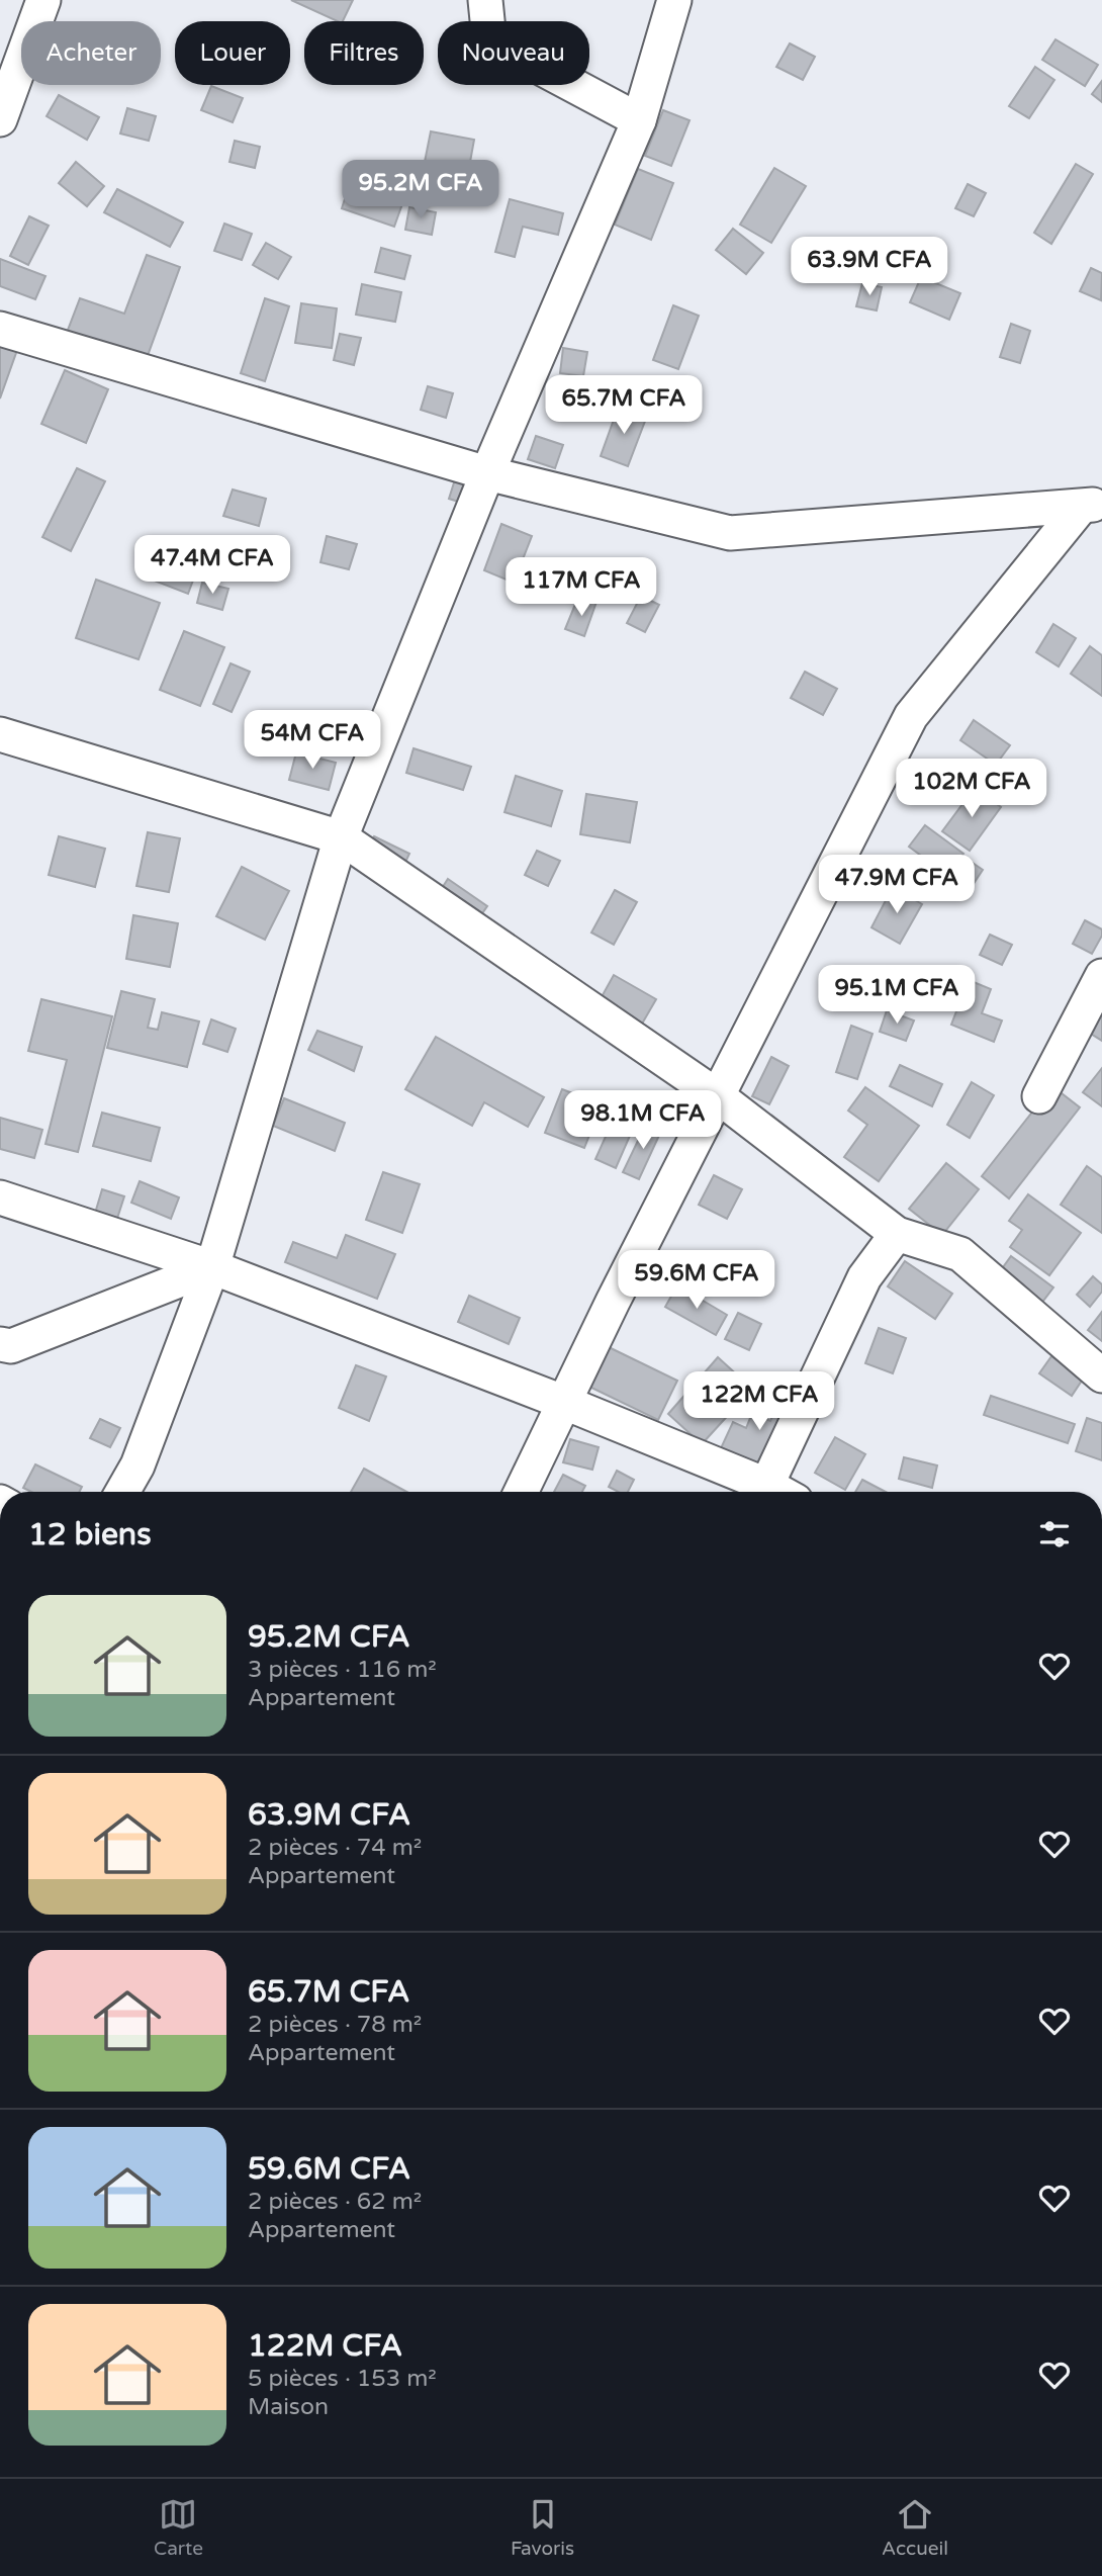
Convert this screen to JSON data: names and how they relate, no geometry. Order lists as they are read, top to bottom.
{
  "page": {
    "chip": [
      "Acheter",
      "Louer",
      "Filtres",
      "Nouveau"
    ],
    "price": [
      "95.2M CFA",
      "63.9M CFA",
      "65.7M CFA",
      "47.4M CFA",
      "117M CFA",
      "54M CFA",
      "102M CFA",
      "47.9M CFA",
      "95.1M CFA",
      "98.1M CFA",
      "59.6M CFA",
      "122M CFA"
    ],
    "heading": "12 biens",
    "list": [
      {
        "name": "95.2M CFA",
        "note": "3 pièces · 116 m² · Appartement"
      },
      {
        "name": "63.9M CFA",
        "note": "2 pièces · 74 m² · Appartement"
      },
      {
        "name": "65.7M CFA",
        "note": "2 pièces · 78 m² · Appartement"
      },
      {
        "name": "59.6M CFA",
        "note": "2 pièces · 62 m² · Appartement"
      },
      {
        "name": "122M CFA",
        "note": "5 pièces · 153 m² · Maison"
      }
    ],
    "tabs": ["Carte", "Favoris", "Accueil"]
  }
}
